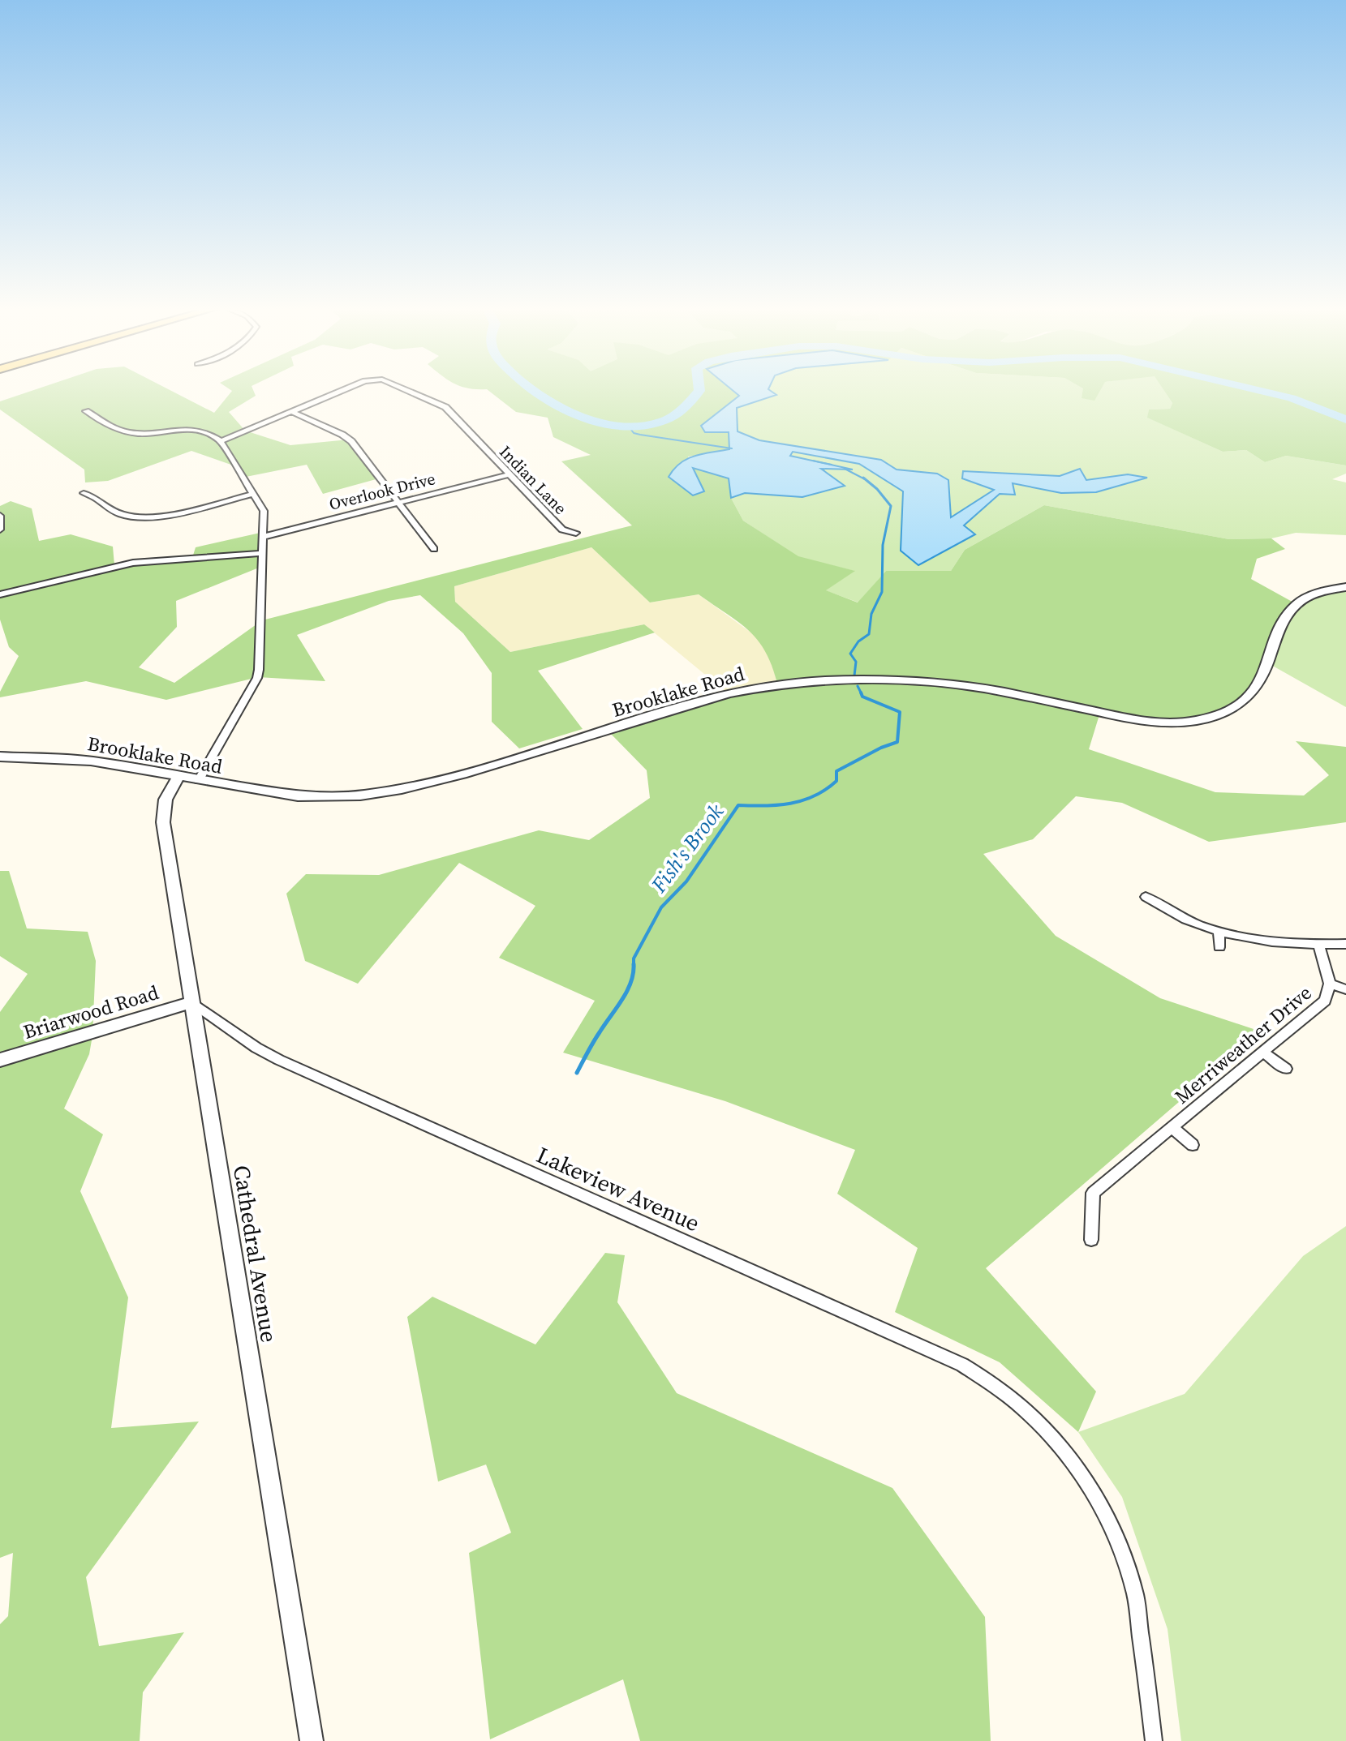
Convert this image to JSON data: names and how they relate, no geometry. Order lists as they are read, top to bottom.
{
  "streets": {
    "street": [
      "Indian Lane",
      "Overlook Drive",
      "Brooklake Road",
      "Briarwood Road",
      "Merriweather Drive",
      "Lakeview Avenue",
      "Cathedral Avenue"
    ]
  },
  "crossings": [
    ["Indian Lane", "Overlook Drive"],
    ["Brooklake Road", "Cathedral Avenue"],
    ["Briarwood Road", "Lakeview Avenue"],
    ["Briarwood Road", "Cathedral Avenue"],
    ["Lakeview Avenue", "Cathedral Avenue"]
  ],
  "water": ["Fish's Brook"]
}
